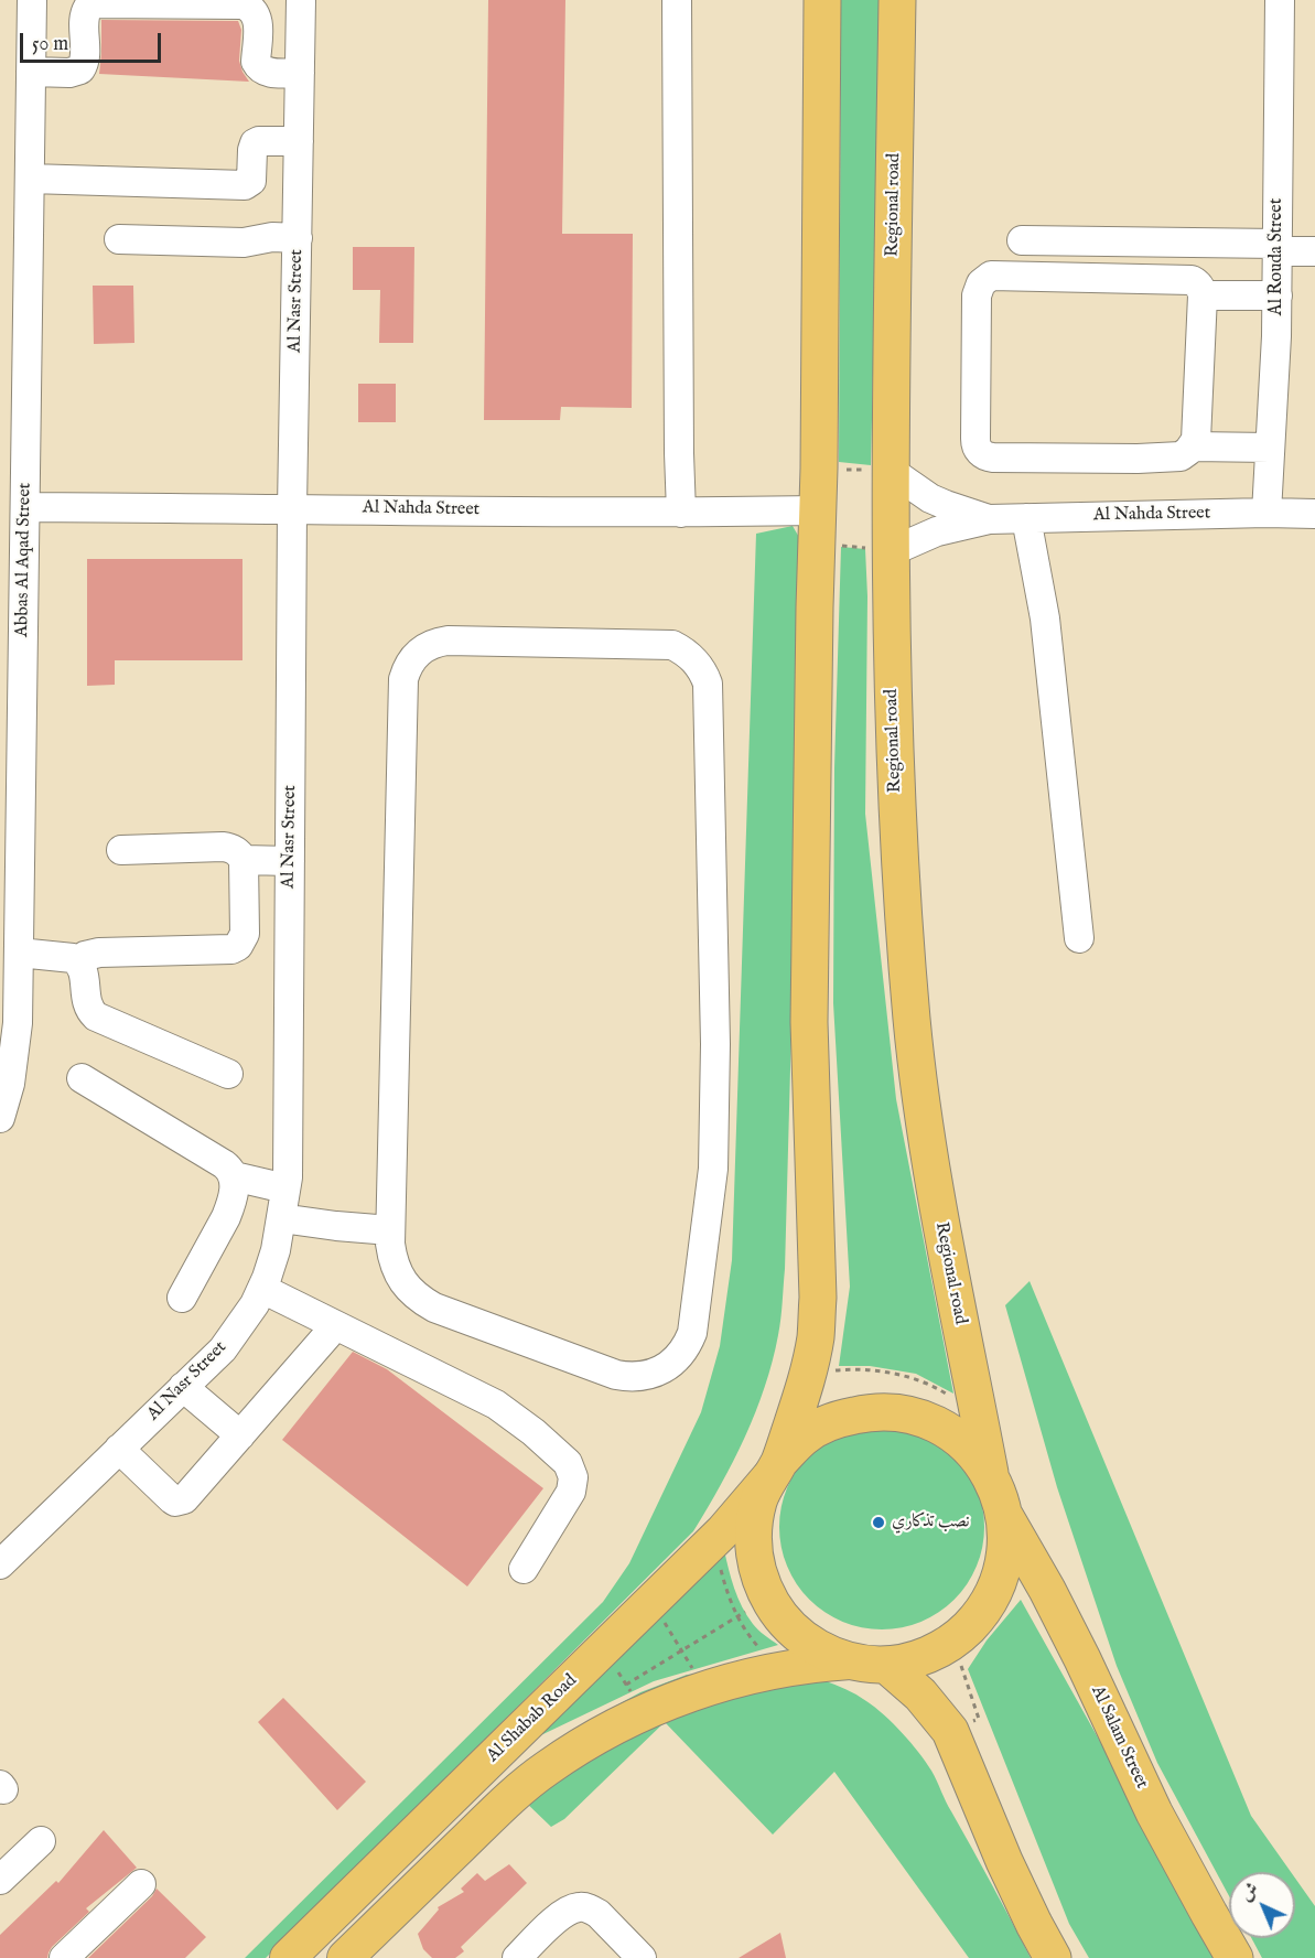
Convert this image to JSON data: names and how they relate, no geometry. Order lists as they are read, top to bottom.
{
  "streets": {
    "highway": ["Regional road", "Al Salam Street"],
    "main road": ["Al Shabab Road"],
    "street": [
      "Al Rouda Street",
      "Al Nasr Street",
      "Al Nahda Street",
      "Abbas Al Aqad Street"
    ]
  },
  "crossings": [
    ["Regional road", "Al Nahda Street"],
    ["Al Rouda Street", "Al Nahda Street"],
    ["Al Nasr Street", "Al Nahda Street"],
    ["Al Nahda Street", "Abbas Al Aqad Street"]
  ],
  "places": ["نصب تذكاري"],
  "scale_bar": "50 m",
  "north": "top left"
}
